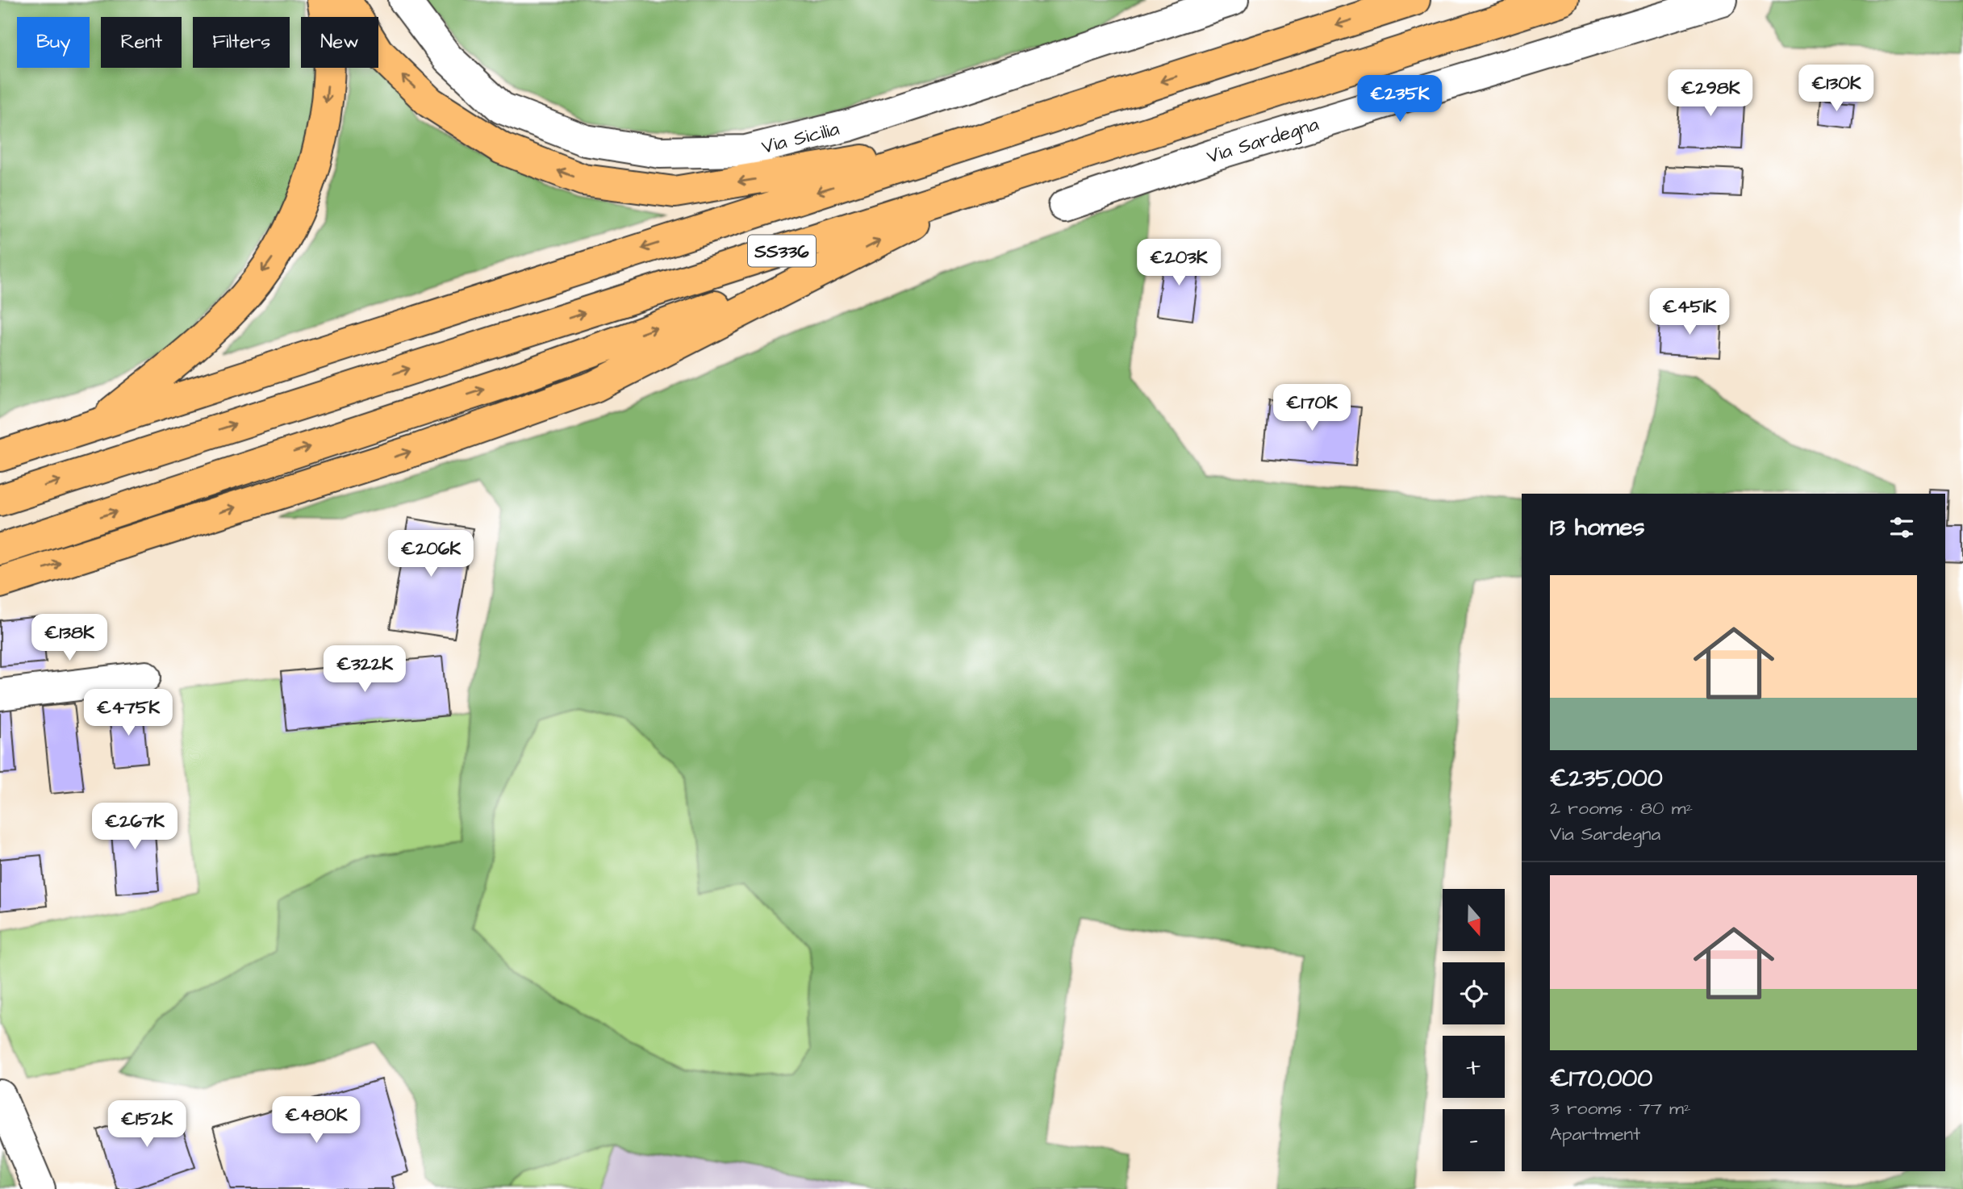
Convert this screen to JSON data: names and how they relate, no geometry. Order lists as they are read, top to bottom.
{
  "streets": {
    "highway": ["SS336"],
    "street": ["Via Sicilia", "Via Sardegna"]
  },
  "north": "bottom",
  "page": {
    "chip": [
      "Buy",
      "Rent",
      "Filters",
      "New"
    ],
    "price": [
      "€130K",
      "€298K",
      "€235K",
      "€203K",
      "€451K",
      "€170K",
      "€206K",
      "€138K",
      "€322K",
      "€475K",
      "€267K",
      "€480K",
      "€152K"
    ],
    "heading": "13 homes",
    "list": [
      {
        "name": "€235,000",
        "note": "2 rooms · 80 m² · Via Sardegna"
      },
      {
        "name": "€170,000",
        "note": "3 rooms · 77 m² · Apartment"
      }
    ],
    "map_buttons": ["+", "−"]
  }
}
